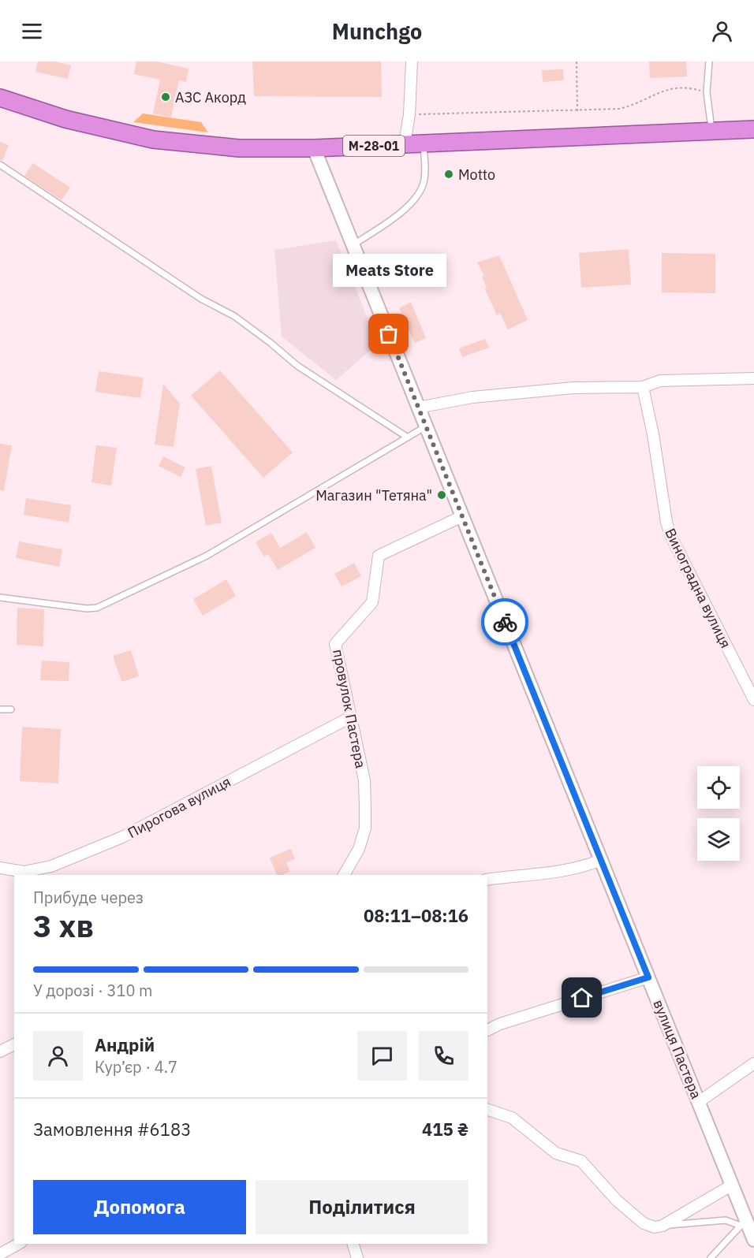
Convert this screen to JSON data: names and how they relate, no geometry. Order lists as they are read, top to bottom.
{
  "streets": {
    "highway": ["М-28-01"],
    "street": [
      "Виноградна вулиця",
      "провулок Пастера",
      "Пирогова вулиця",
      "вулиця Пастера"
    ]
  },
  "crossings": [
    ["М-28-01", "вулиця Пастера"],
    ["провулок Пастера", "Пирогова вулиця"],
    ["провулок Пастера", "вулиця Пастера"]
  ],
  "places": [
    "АЗС Акорд",
    "Motto",
    "Meats Store",
    "Магазин \"Тетяна\""
  ],
  "page": {
    "header": "Munchgo",
    "bubble": "Meats Store",
    "heading": ["3 хв", "Прибуде через", "08:11–08:16"],
    "panel": [
      "Андрій",
      "Кур’єр · 4.7",
      "Замовлення #6183",
      "415 ₴"
    ],
    "bar": "У дорозі · 310 m",
    "buttons": ["Допомога", "Поділитися"]
  }
}
